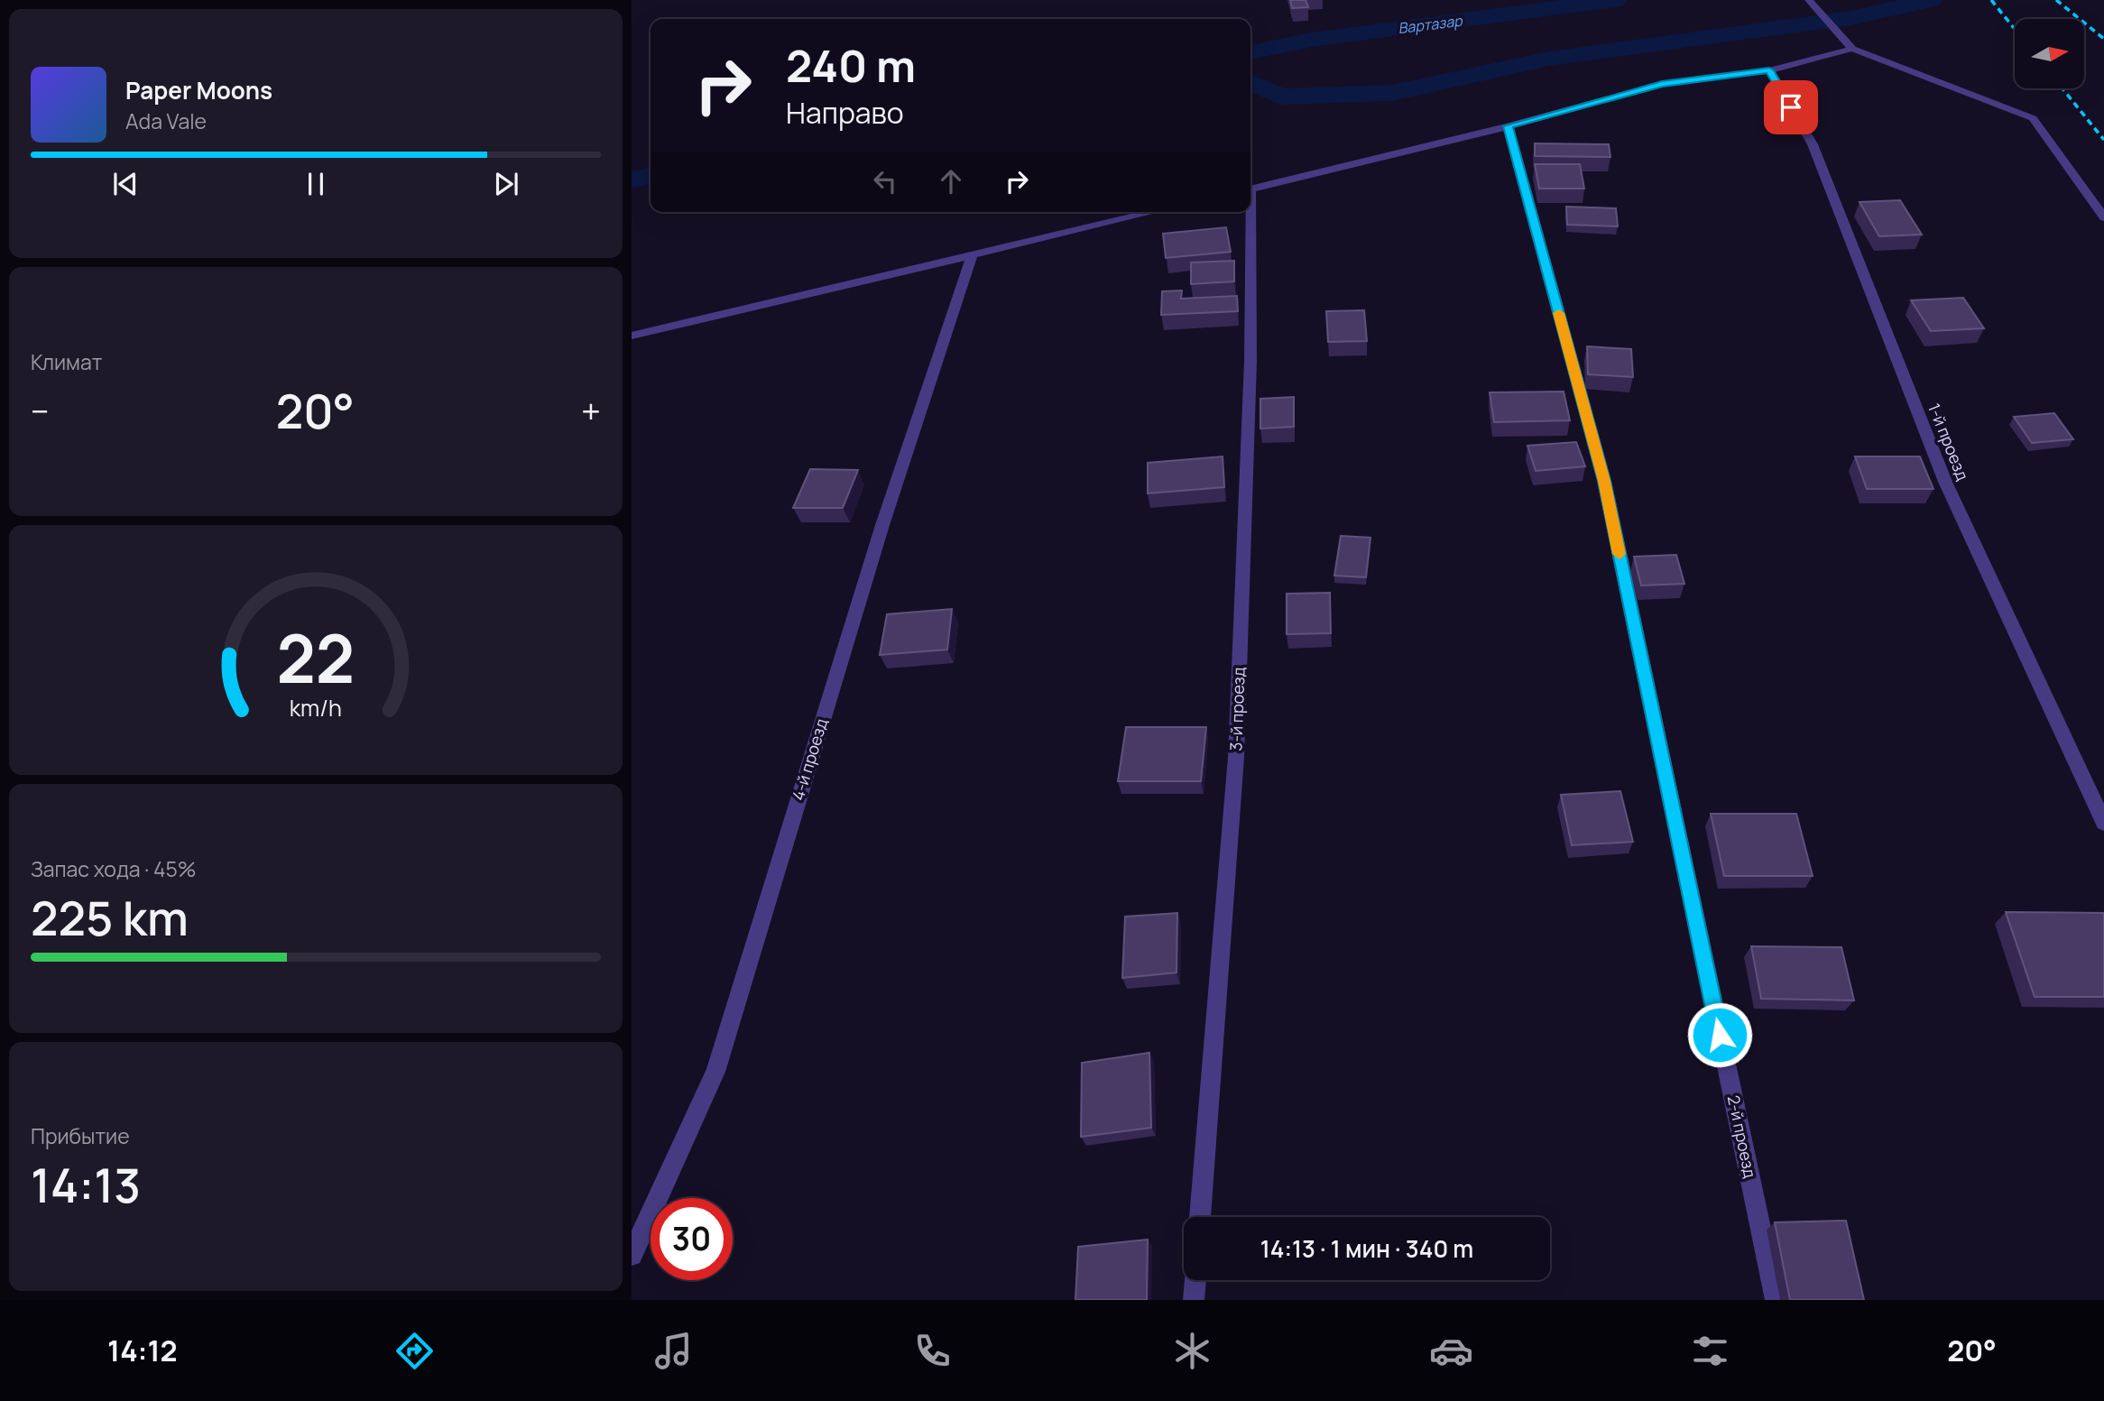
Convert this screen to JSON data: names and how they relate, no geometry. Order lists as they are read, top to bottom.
{
  "streets": {
    "street": [
      "1-й проезд",
      "3-й проезд",
      "4-й проезд",
      "2-й проезд"
    ]
  },
  "water": ["Вартазар"],
  "north": "right",
  "page": {
    "turn": ["240 m", "Направо"],
    "song": ["Paper Moons", "Ada Vale"],
    "tile": [
      "Климат",
      ["Запас хода · 45%", "225 km"],
      ["Прибытие", "14:13"]
    ],
    "heat": ["−", "20°", "+"],
    "limit": "30",
    "trip": "14:13 · 1 мин · 340 m",
    "tabs": ["14:12", "20°"],
    "gauge": ["22", "km/h"]
  }
}
